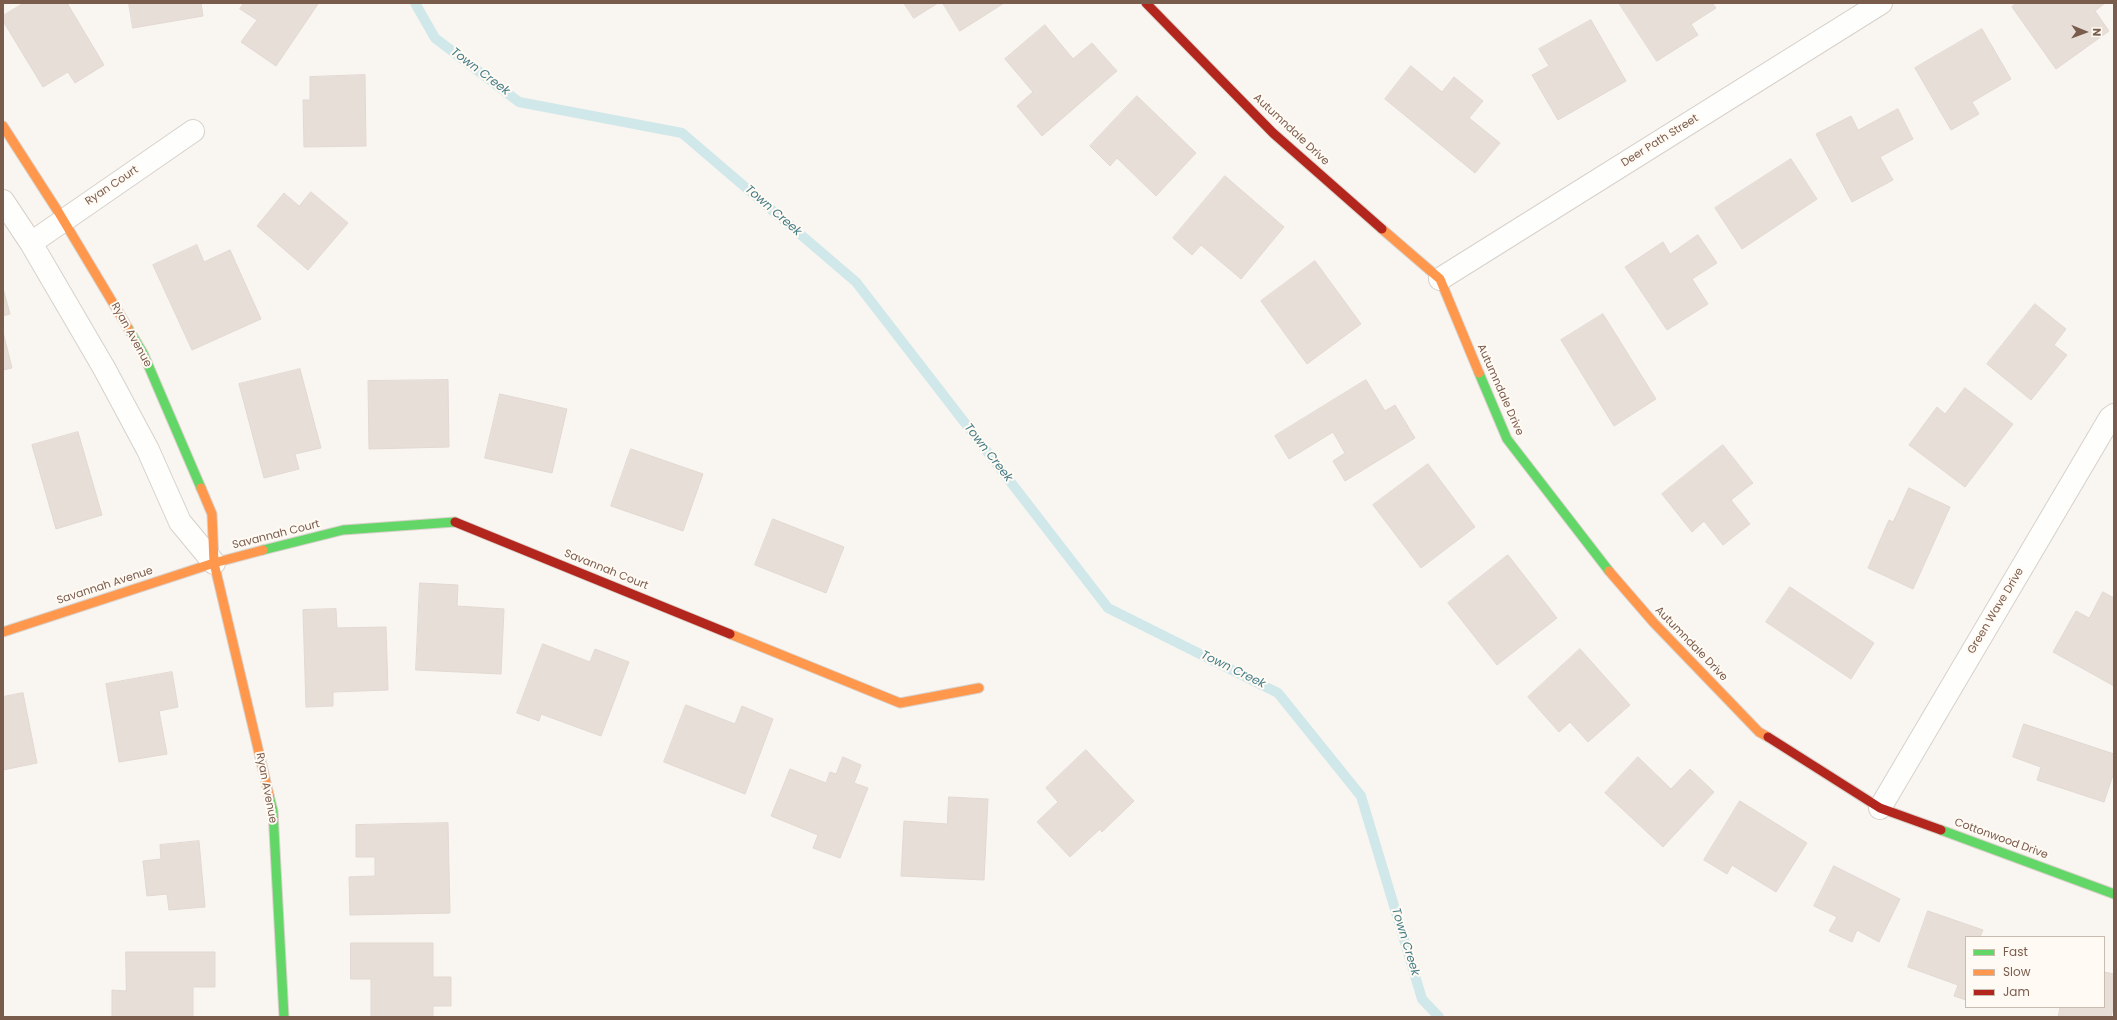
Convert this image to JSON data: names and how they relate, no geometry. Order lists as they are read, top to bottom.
{
  "streets": {
    "street": [
      "Autumndale Drive",
      "Deer Path Street",
      "Ryan Court",
      "Ryan Avenue",
      "Savannah Court",
      "Savannah Avenue",
      "Green Wave Drive",
      "Cottonwood Drive"
    ]
  },
  "crossings": [
    ["Autumndale Drive", "Deer Path Street"],
    ["Autumndale Drive", "Green Wave Drive"],
    ["Autumndale Drive", "Cottonwood Drive"],
    ["Ryan Court", "Ryan Avenue"],
    ["Ryan Avenue", "Savannah Court"],
    ["Ryan Avenue", "Savannah Avenue"],
    ["Savannah Court", "Savannah Avenue"],
    ["Green Wave Drive", "Cottonwood Drive"]
  ],
  "water": ["Town Creek"],
  "legend": ["Fast", "Slow", "Jam"],
  "north": "right"
}
